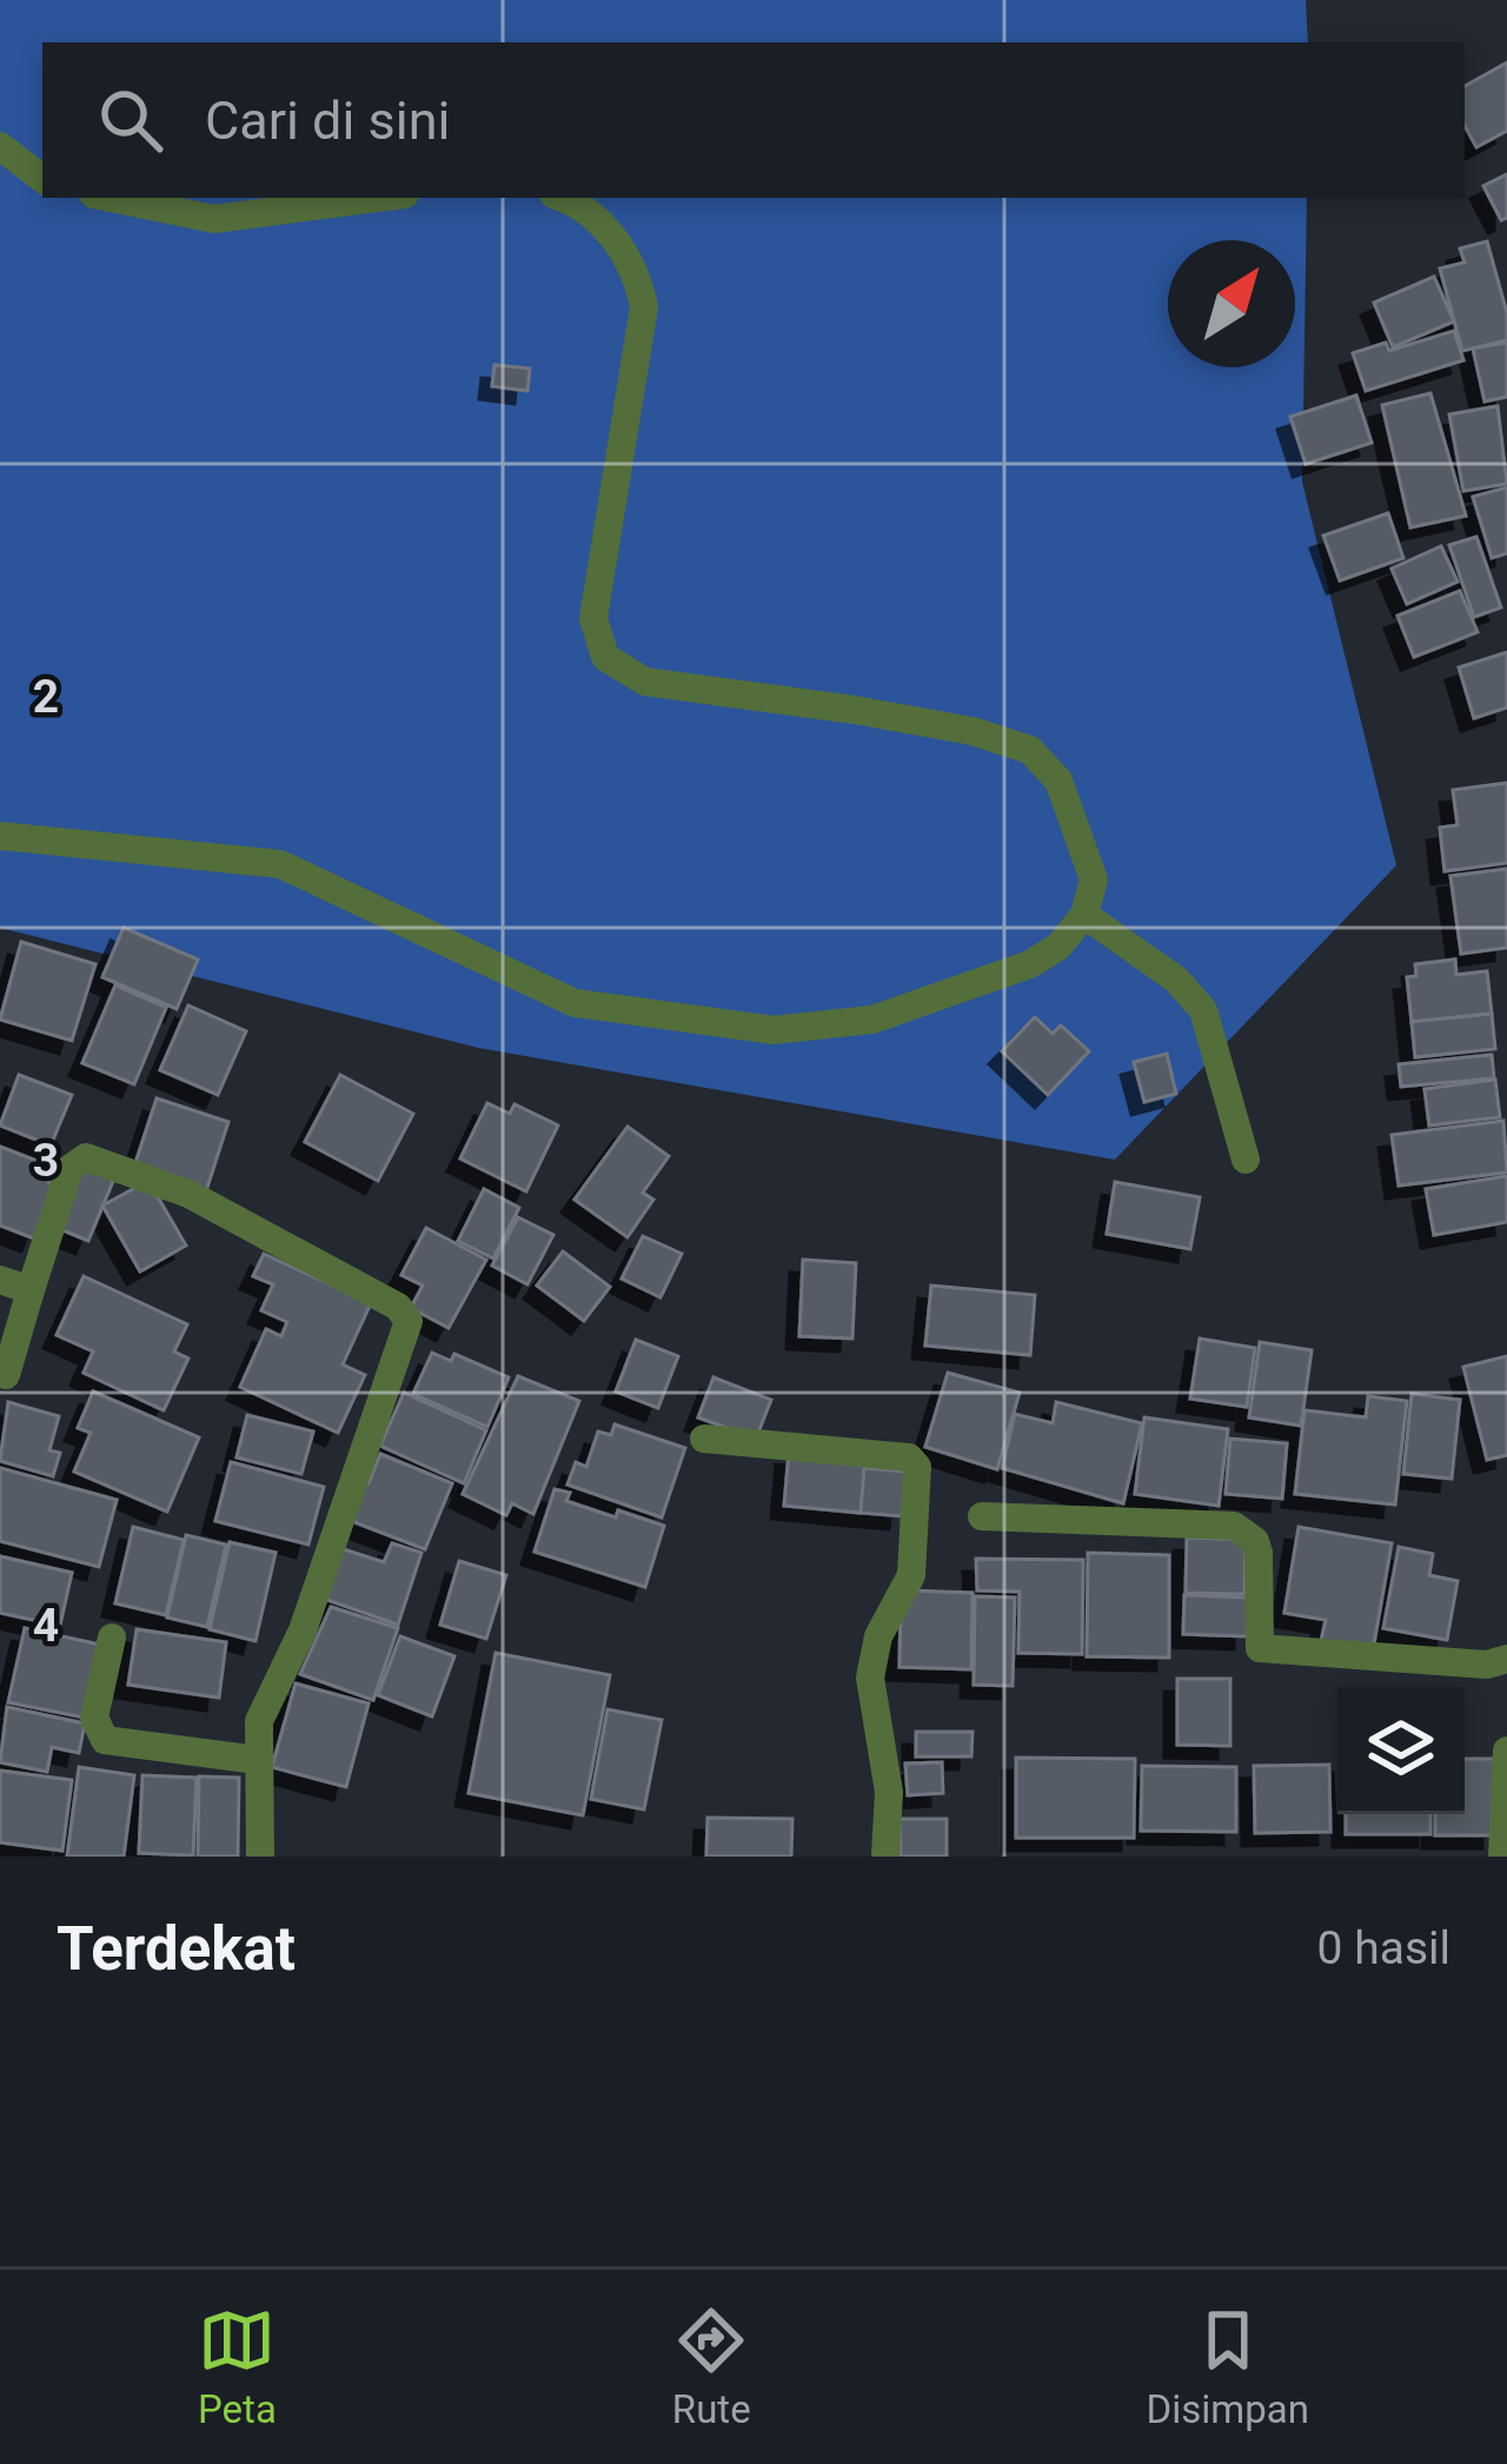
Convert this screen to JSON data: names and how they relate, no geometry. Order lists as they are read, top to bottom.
{
  "north": "top right",
  "page": {
    "search": "Cari di sini",
    "heading": ["Terdekat", "0 hasil"],
    "nav": ["Peta", "Rute", "Disimpan"]
  },
  "grid": {
    "rows": ["2", "3", "4"]
  }
}
